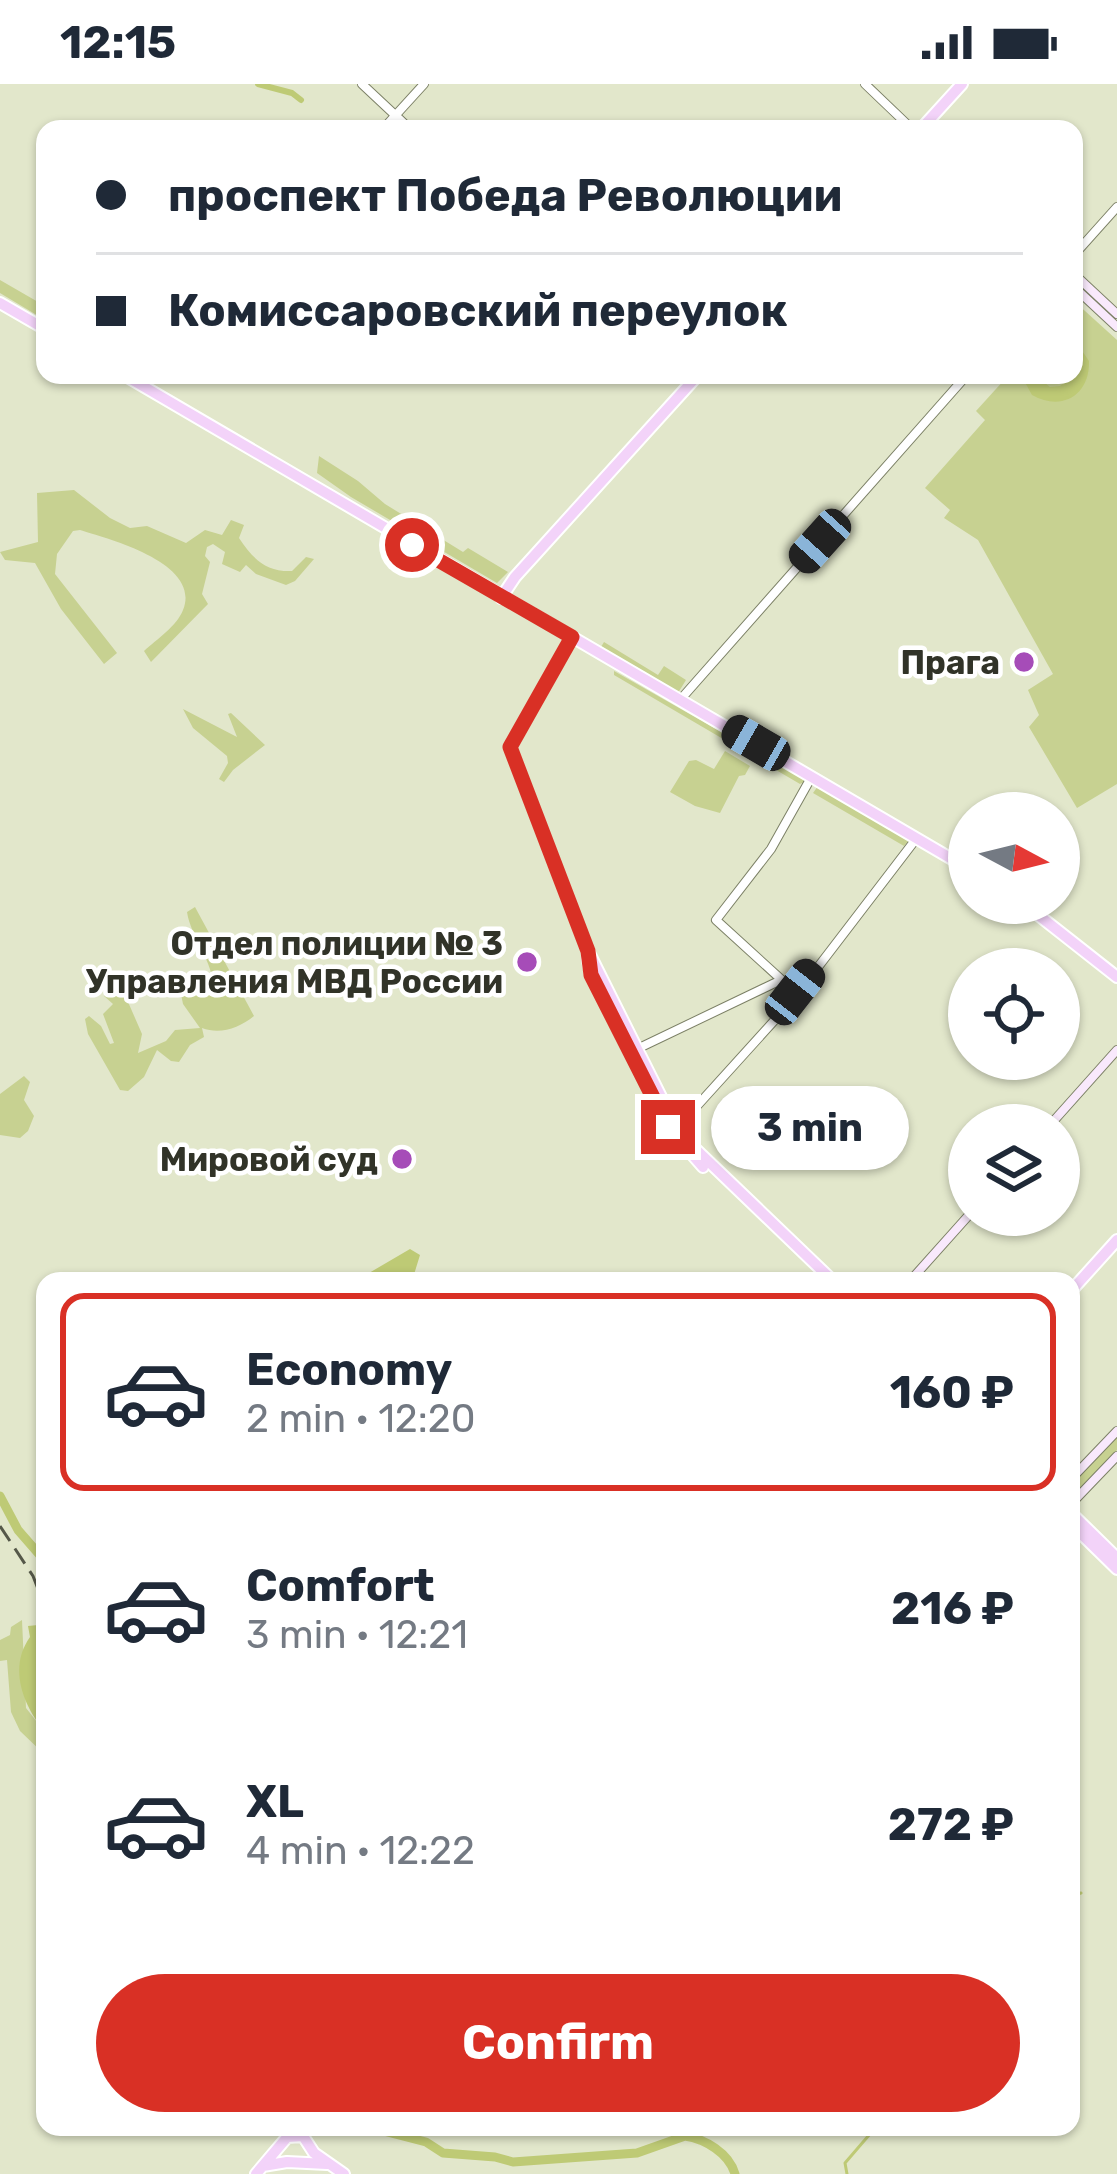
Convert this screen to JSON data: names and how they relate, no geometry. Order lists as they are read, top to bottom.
{
  "places": ["Прага", "Отдел полиции № 3 Управления МВД России", "Мировой суд"],
  "north": "right",
  "page": {
    "status": "12:15",
    "banner": ["проспект Победа Революции", "Комиссаровский переулок"],
    "bubble": "3 min",
    "list": [
      {
        "name": "Economy",
        "note": "2 min · 12:20",
        "value": "160 ₽"
      },
      {
        "name": "Comfort",
        "note": "3 min · 12:21",
        "value": "216 ₽"
      },
      {
        "name": "XL",
        "note": "4 min · 12:22",
        "value": "272 ₽"
      }
    ],
    "buttons": "Confirm"
  }
}
